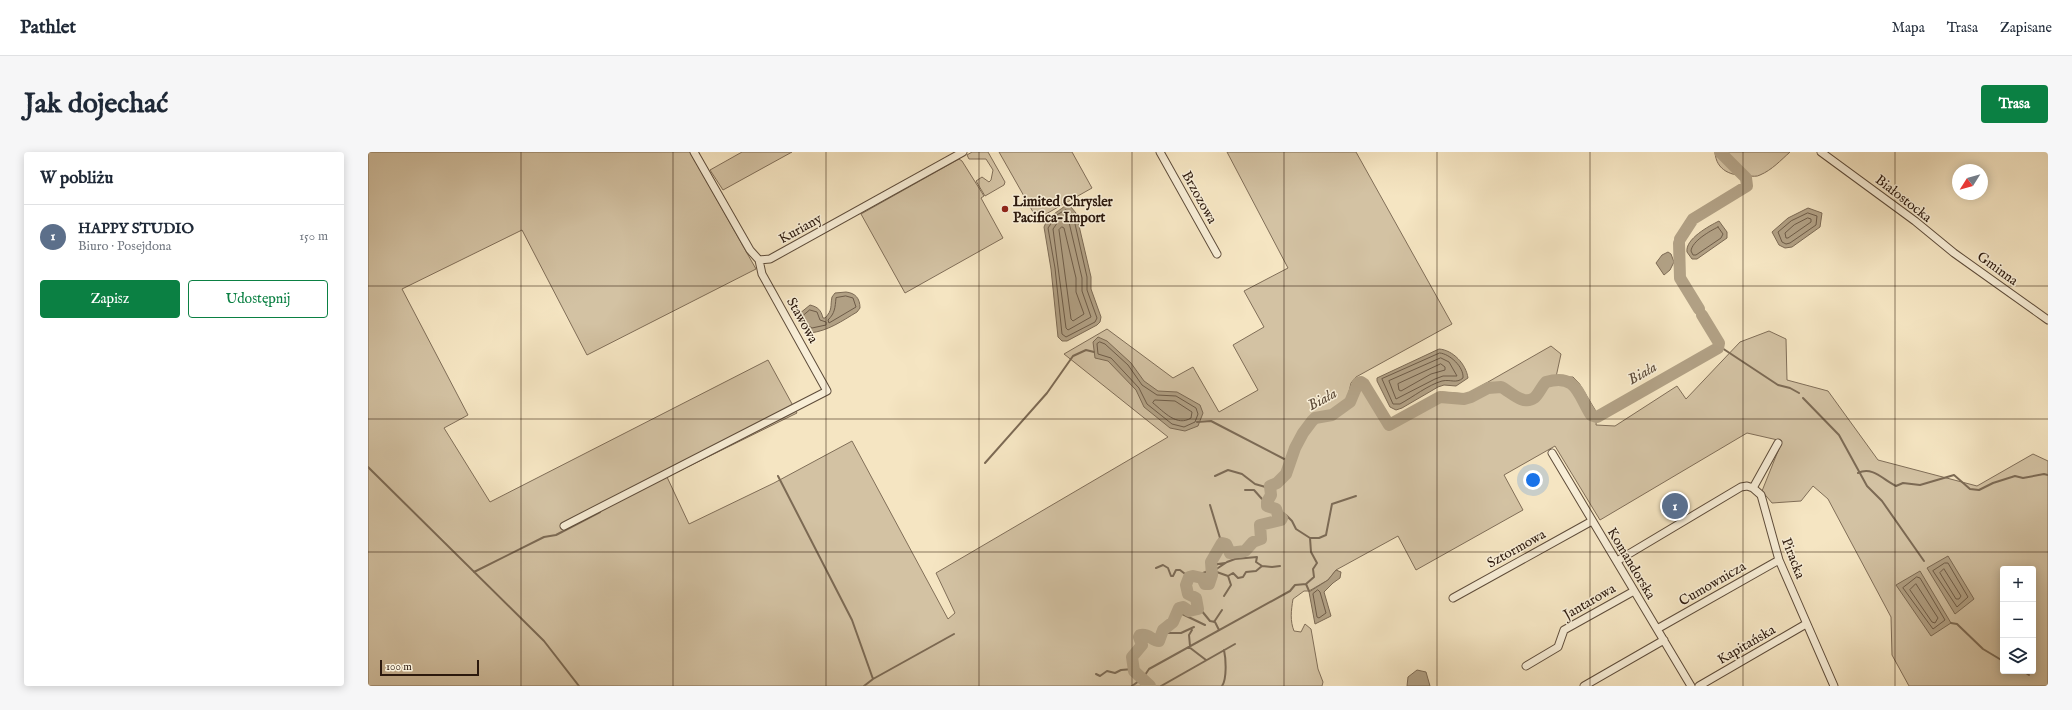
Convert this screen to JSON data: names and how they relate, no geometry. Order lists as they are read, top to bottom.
{
  "streets": {
    "street": [
      "Brzozowa",
      "Białostocka",
      "Kuriany",
      "Gminna",
      "Stawowa",
      "Sztormowa",
      "Piracka",
      "Komandorska",
      "Cumownicza",
      "Jantarowa",
      "Kapitańska"
    ]
  },
  "crossings": [
    ["Białostocka", "Gminna"],
    ["Kuriany", "Stawowa"],
    ["Sztormowa", "Komandorska"],
    ["Piracka", "Cumownicza"],
    ["Piracka", "Kapitańska"],
    ["Komandorska", "Cumownicza"],
    ["Komandorska", "Jantarowa"]
  ],
  "water": ["Biała"],
  "places": ["Limited Chrysler Pacifica-Import"],
  "scale_bar": "100 m",
  "north": "bottom left",
  "page": {
    "header": "Pathlet",
    "nav": ["Mapa", "Trasa", "Zapisane"],
    "buttons": [
      "Trasa",
      ["Zapisz", "Udostępnij"]
    ],
    "title": "Jak dojechać",
    "heading": "W pobliżu",
    "list": [
      {
        "mark": "1",
        "name": "HAPPY STUDIO",
        "note": "Biuro · Posejdona",
        "value": "150 m"
      }
    ],
    "pins": "1",
    "map_buttons": ["+", "−"],
    "scale": "100 m"
  }
}
